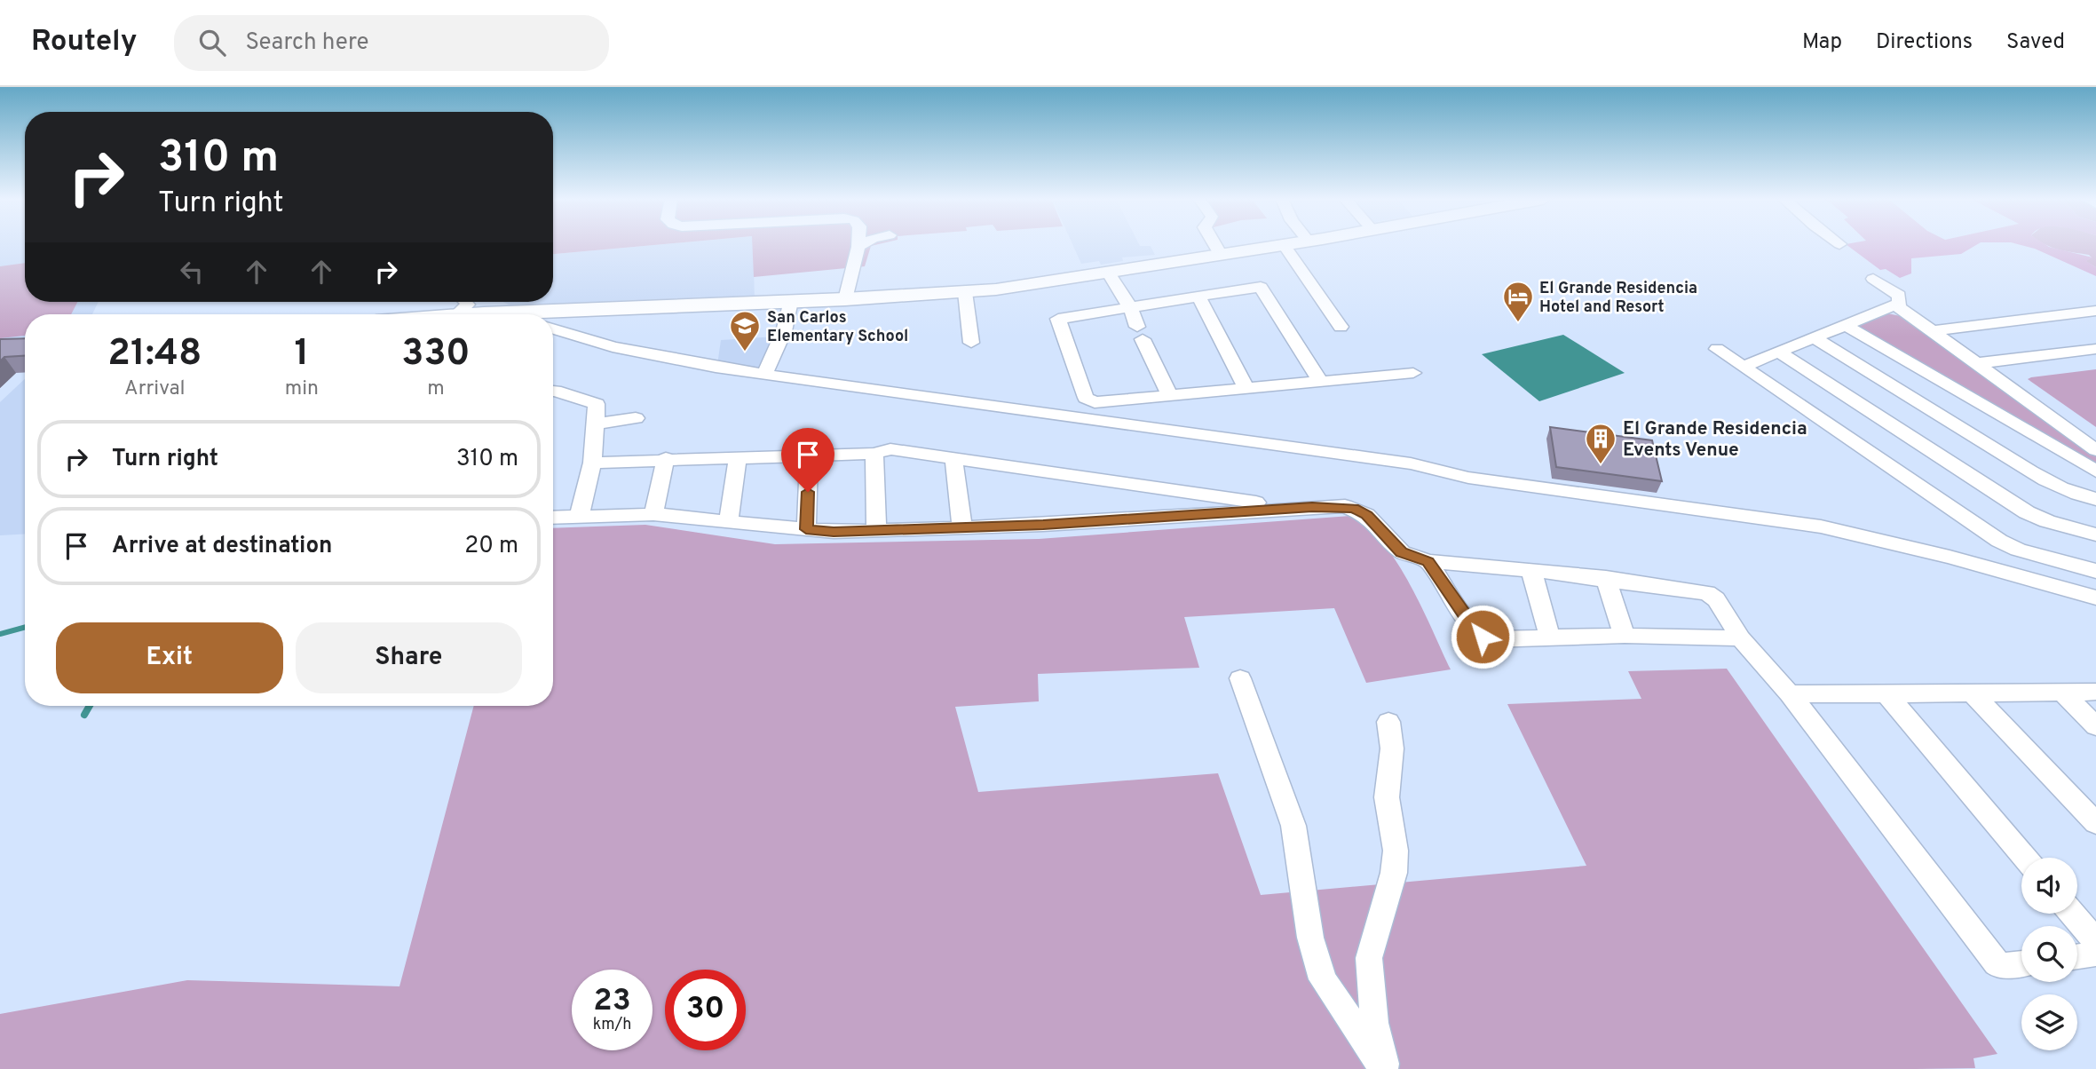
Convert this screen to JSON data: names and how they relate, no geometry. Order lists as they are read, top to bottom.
{
  "places": {
    "hotel": ["El Grande Residencia Hotel and Resort"],
    "school or university": ["San Carlos Elementary School"],
    "building": ["El Grande Residencia Events Venue"]
  },
  "page": {
    "header": "Routely",
    "search": "Search here",
    "nav": ["Map", "Directions", "Saved"],
    "turn": ["310 m", "Turn right"],
    "eta": [
      "21:48",
      "Arrival",
      "1",
      "min",
      "330",
      "m"
    ],
    "list": [
      {
        "name": "Turn right",
        "value": "310 m"
      },
      {
        "name": "Arrive at destination",
        "value": "20 m"
      }
    ],
    "buttons": ["Exit", "Share"],
    "speed": "23 km/h",
    "limit": "30"
  }
}
